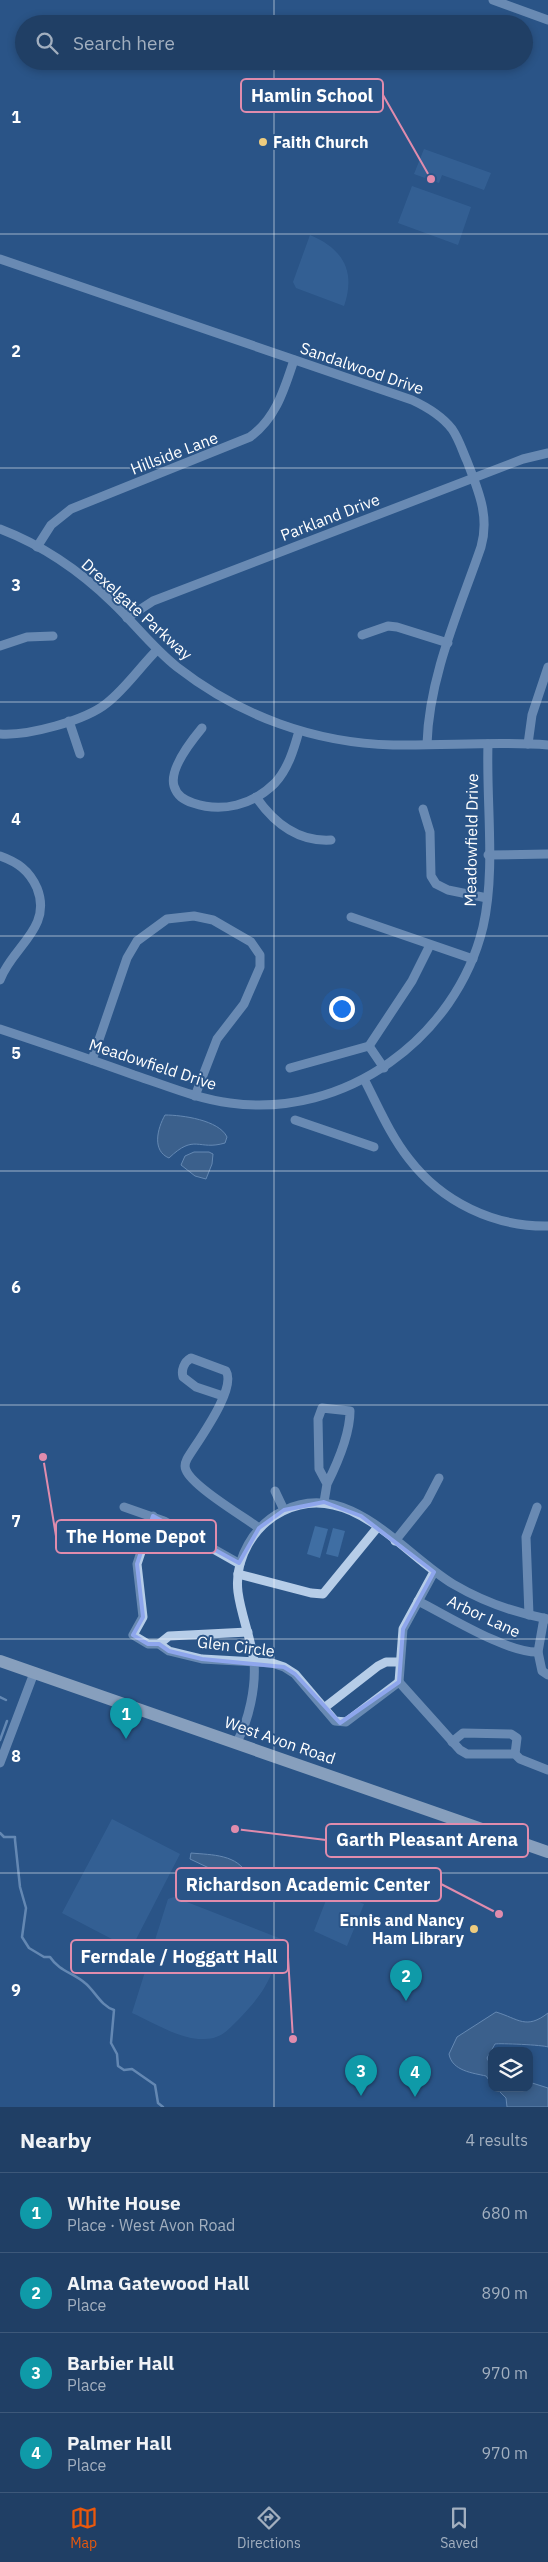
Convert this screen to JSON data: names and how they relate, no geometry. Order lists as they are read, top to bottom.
{
  "streets": {
    "main road": ["West Avon Road"],
    "street": [
      "Sandalwood Drive",
      "Hillside Lane",
      "Parkland Drive",
      "Drexelgate Parkway",
      "Meadowfield Drive",
      "Arbor Lane",
      "Glen Circle"
    ]
  },
  "crossings": [
    ["Sandalwood Drive", "Hillside Lane"],
    ["Sandalwood Drive", "Parkland Drive"],
    ["Sandalwood Drive", "Drexelgate Parkway"],
    ["Hillside Lane", "Drexelgate Parkway"],
    ["Parkland Drive", "Drexelgate Parkway"],
    ["Drexelgate Parkway", "Meadowfield Drive"]
  ],
  "places": [
    "Faith Church",
    "Hamlin School",
    "The Home Depot",
    "Garth Pleasant Arena",
    "Richardson Academic Center",
    "Ennis and Nancy Ham Library",
    "Ferndale / Hoggatt Hall"
  ],
  "page": {
    "search": "Search here",
    "pins": [
      "1",
      "2",
      "3",
      "4"
    ],
    "heading": ["Nearby", "4 results"],
    "list": [
      {
        "mark": "1",
        "name": "White House",
        "note": "Place · West Avon Road",
        "value": "680 m"
      },
      {
        "mark": "2",
        "name": "Alma Gatewood Hall",
        "note": "Place",
        "value": "890 m"
      },
      {
        "mark": "3",
        "name": "Barbier Hall",
        "note": "Place",
        "value": "970 m"
      },
      {
        "mark": "4",
        "name": "Palmer Hall",
        "note": "Place",
        "value": "970 m"
      }
    ],
    "nav": ["Map", "Directions", "Saved"]
  },
  "grid": {
    "rows": [
      "1",
      "2",
      "3",
      "4",
      "5",
      "6",
      "7",
      "8",
      "9"
    ]
  }
}
